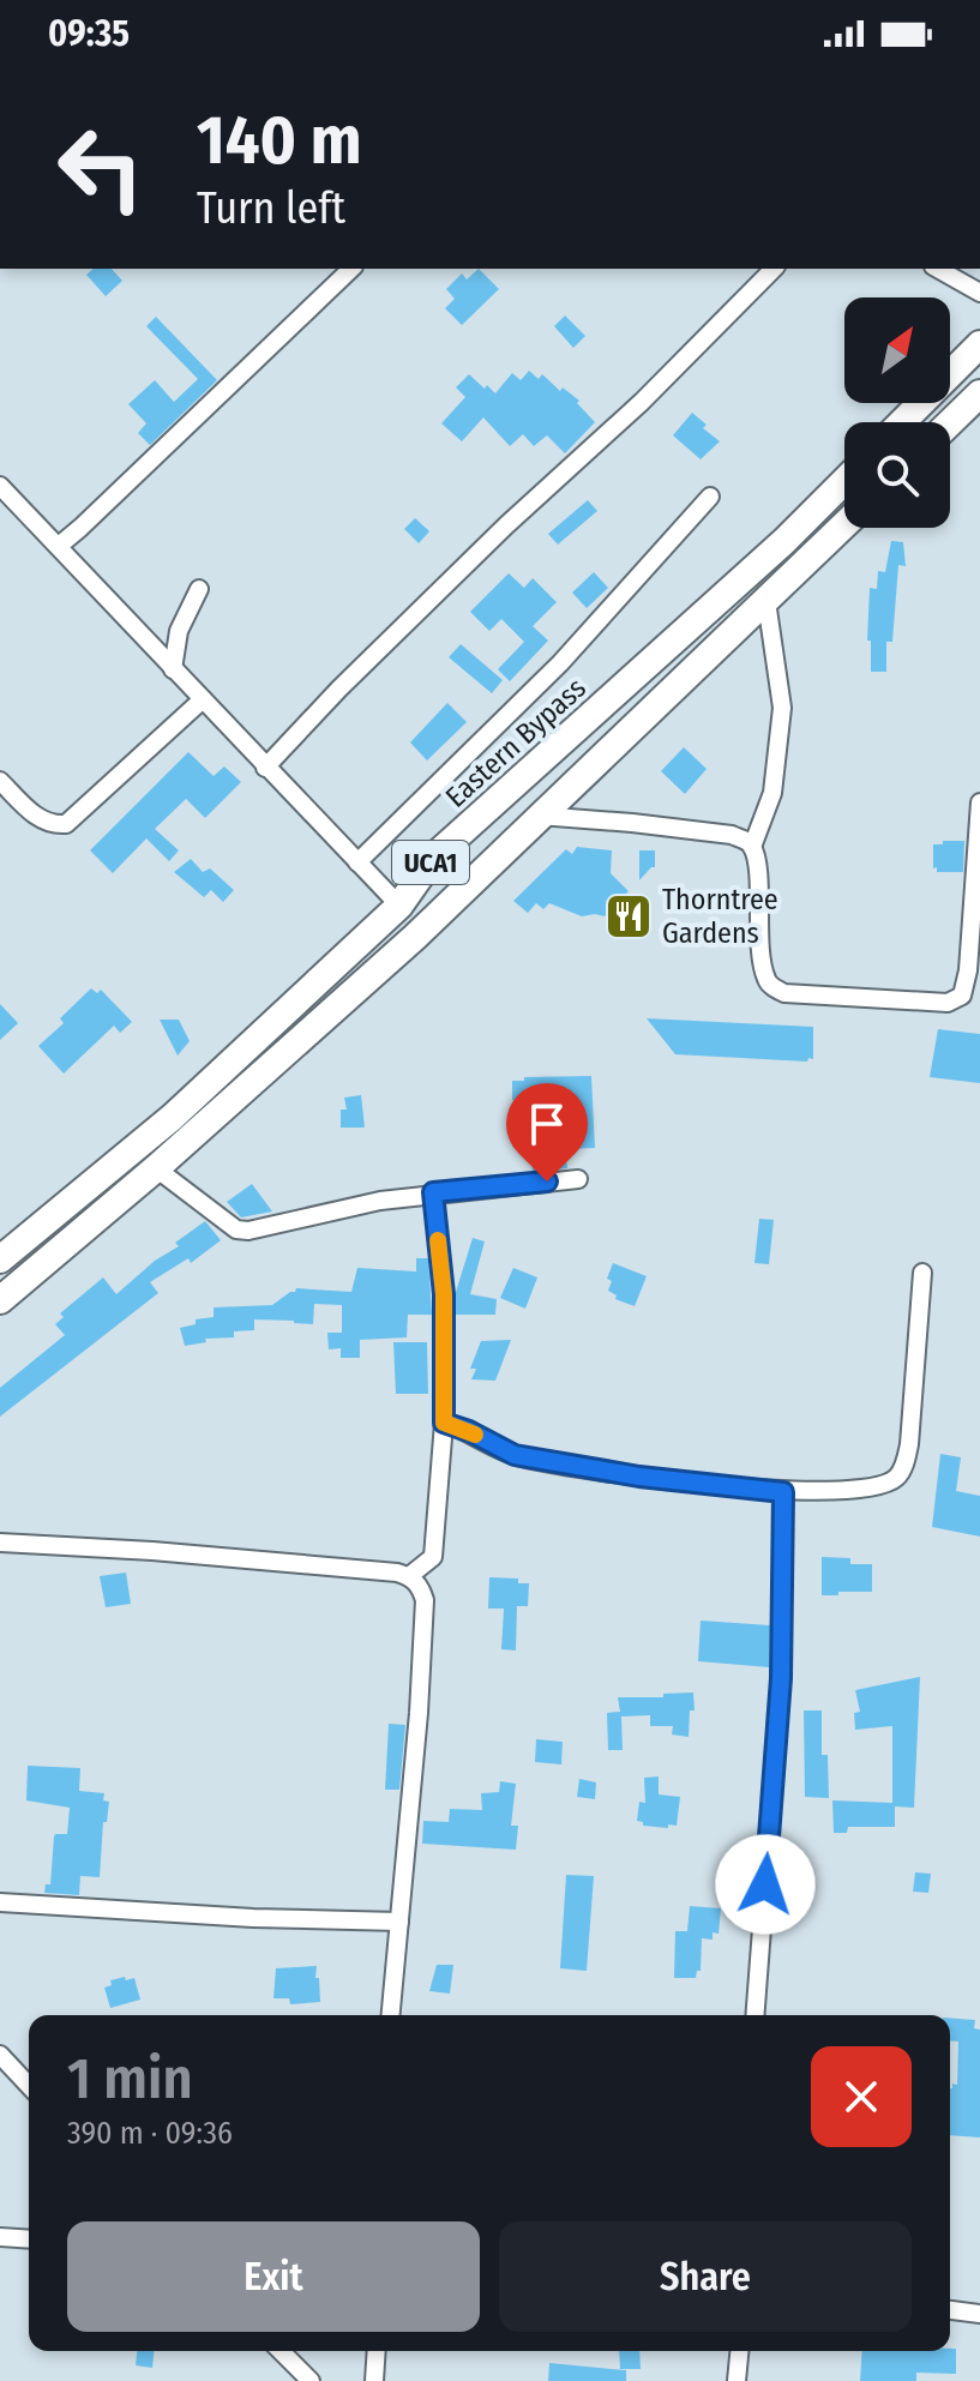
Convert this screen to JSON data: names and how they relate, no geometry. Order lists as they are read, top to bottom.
{
  "streets": {
    "main road": ["Eastern Bypass", "UCA1"]
  },
  "places": {
    "restaurant": ["Thorntree Gardens"]
  },
  "north": "top right",
  "page": {
    "status": "09:35",
    "turn": ["140 m", "Turn left"],
    "heading": ["1 min", "390 m · 09:36"],
    "buttons": ["Exit", "Share"]
  }
}
